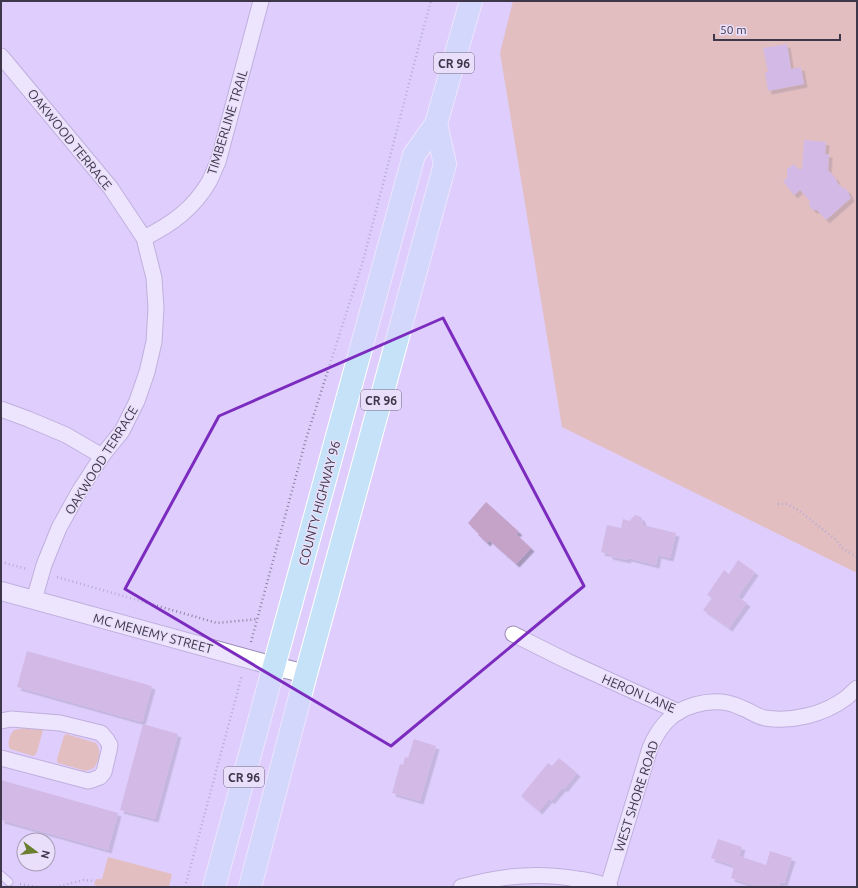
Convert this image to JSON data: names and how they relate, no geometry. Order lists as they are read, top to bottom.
{
  "streets": {
    "main road": ["CR 96", "COUNTY HIGHWAY 96"],
    "street": [
      "TIMBERLINE TRAIL",
      "OAKWOOD TERRACE",
      "MC MENEMY STREET",
      "HERON LANE",
      "WEST SHORE ROAD"
    ]
  },
  "crossings": [
    ["TIMBERLINE TRAIL", "OAKWOOD TERRACE"],
    ["OAKWOOD TERRACE", "MC MENEMY STREET"],
    ["COUNTY HIGHWAY 96", "MC MENEMY STREET"],
    ["HERON LANE", "WEST SHORE ROAD"]
  ],
  "scale_bar": "50 m",
  "north": "right"
}
